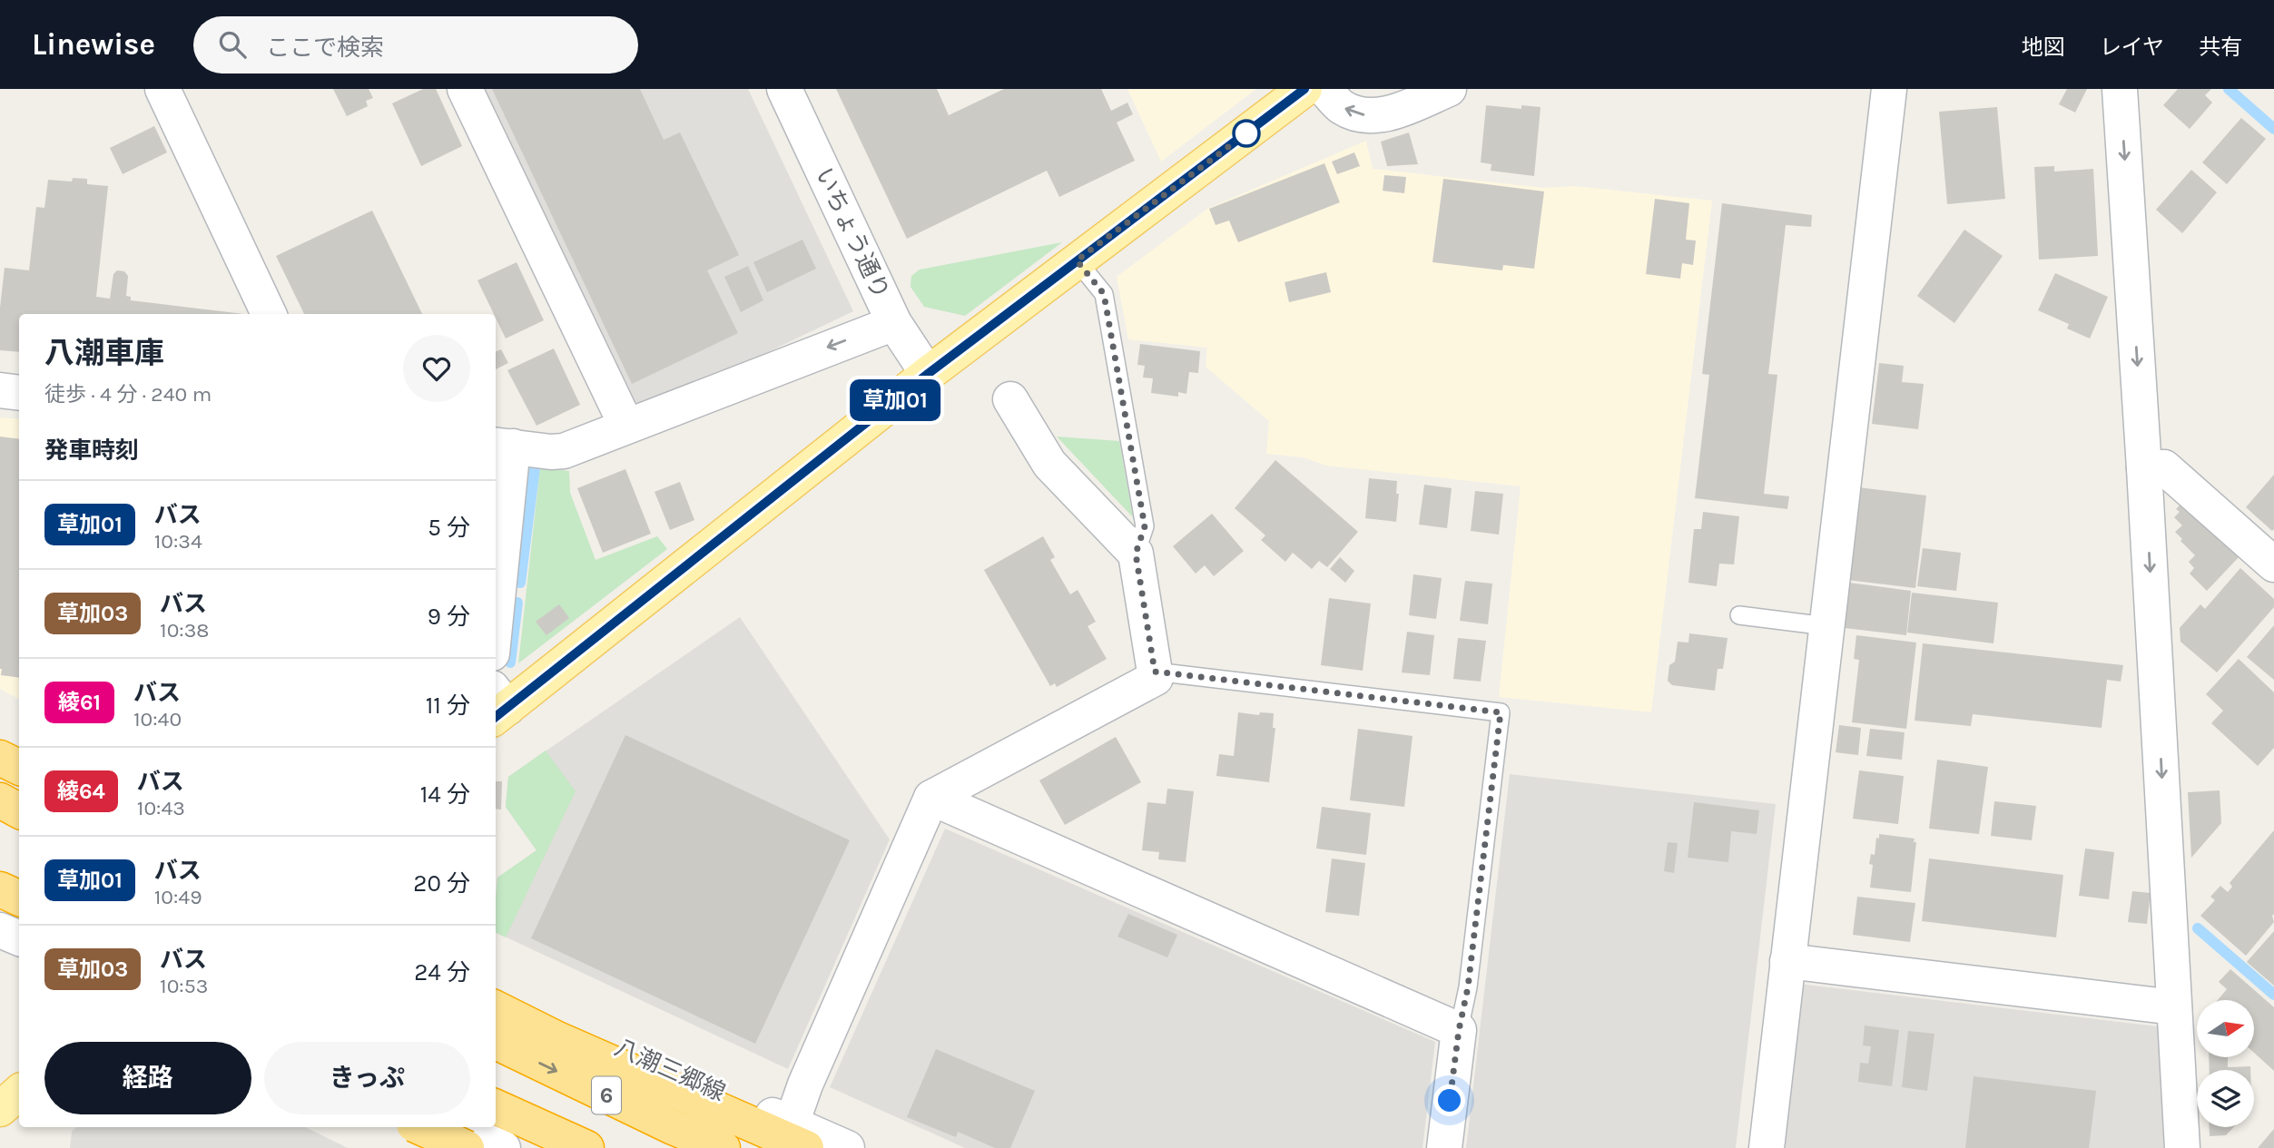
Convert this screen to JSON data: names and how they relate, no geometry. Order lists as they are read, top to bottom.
{
  "streets": {
    "highway": ["6"],
    "street": ["いちょう通り", "八潮三郷線"]
  },
  "lines": ["bus line 草加01"],
  "north": "right",
  "page": {
    "header": "Linewise",
    "search": "ここで検索",
    "nav": ["地図", "レイヤ", "共有"],
    "on_map": "草加01",
    "heading": [
      ["八潮車庫", "徒歩 · 4 分 · 240 m"],
      "発車時刻"
    ],
    "list": [
      {
        "mark": "草加01",
        "name": "バス",
        "note": "10:34",
        "value": "5 分"
      },
      {
        "mark": "草加03",
        "name": "バス",
        "note": "10:38",
        "value": "9 分"
      },
      {
        "mark": "綾61",
        "name": "バス",
        "note": "10:40",
        "value": "11 分"
      },
      {
        "mark": "綾64",
        "name": "バス",
        "note": "10:43",
        "value": "14 分"
      },
      {
        "mark": "草加01",
        "name": "バス",
        "note": "10:49",
        "value": "20 分"
      },
      {
        "mark": "草加03",
        "name": "バス",
        "note": "10:53",
        "value": "24 分"
      }
    ],
    "buttons": ["経路", "きっぷ"]
  }
}
